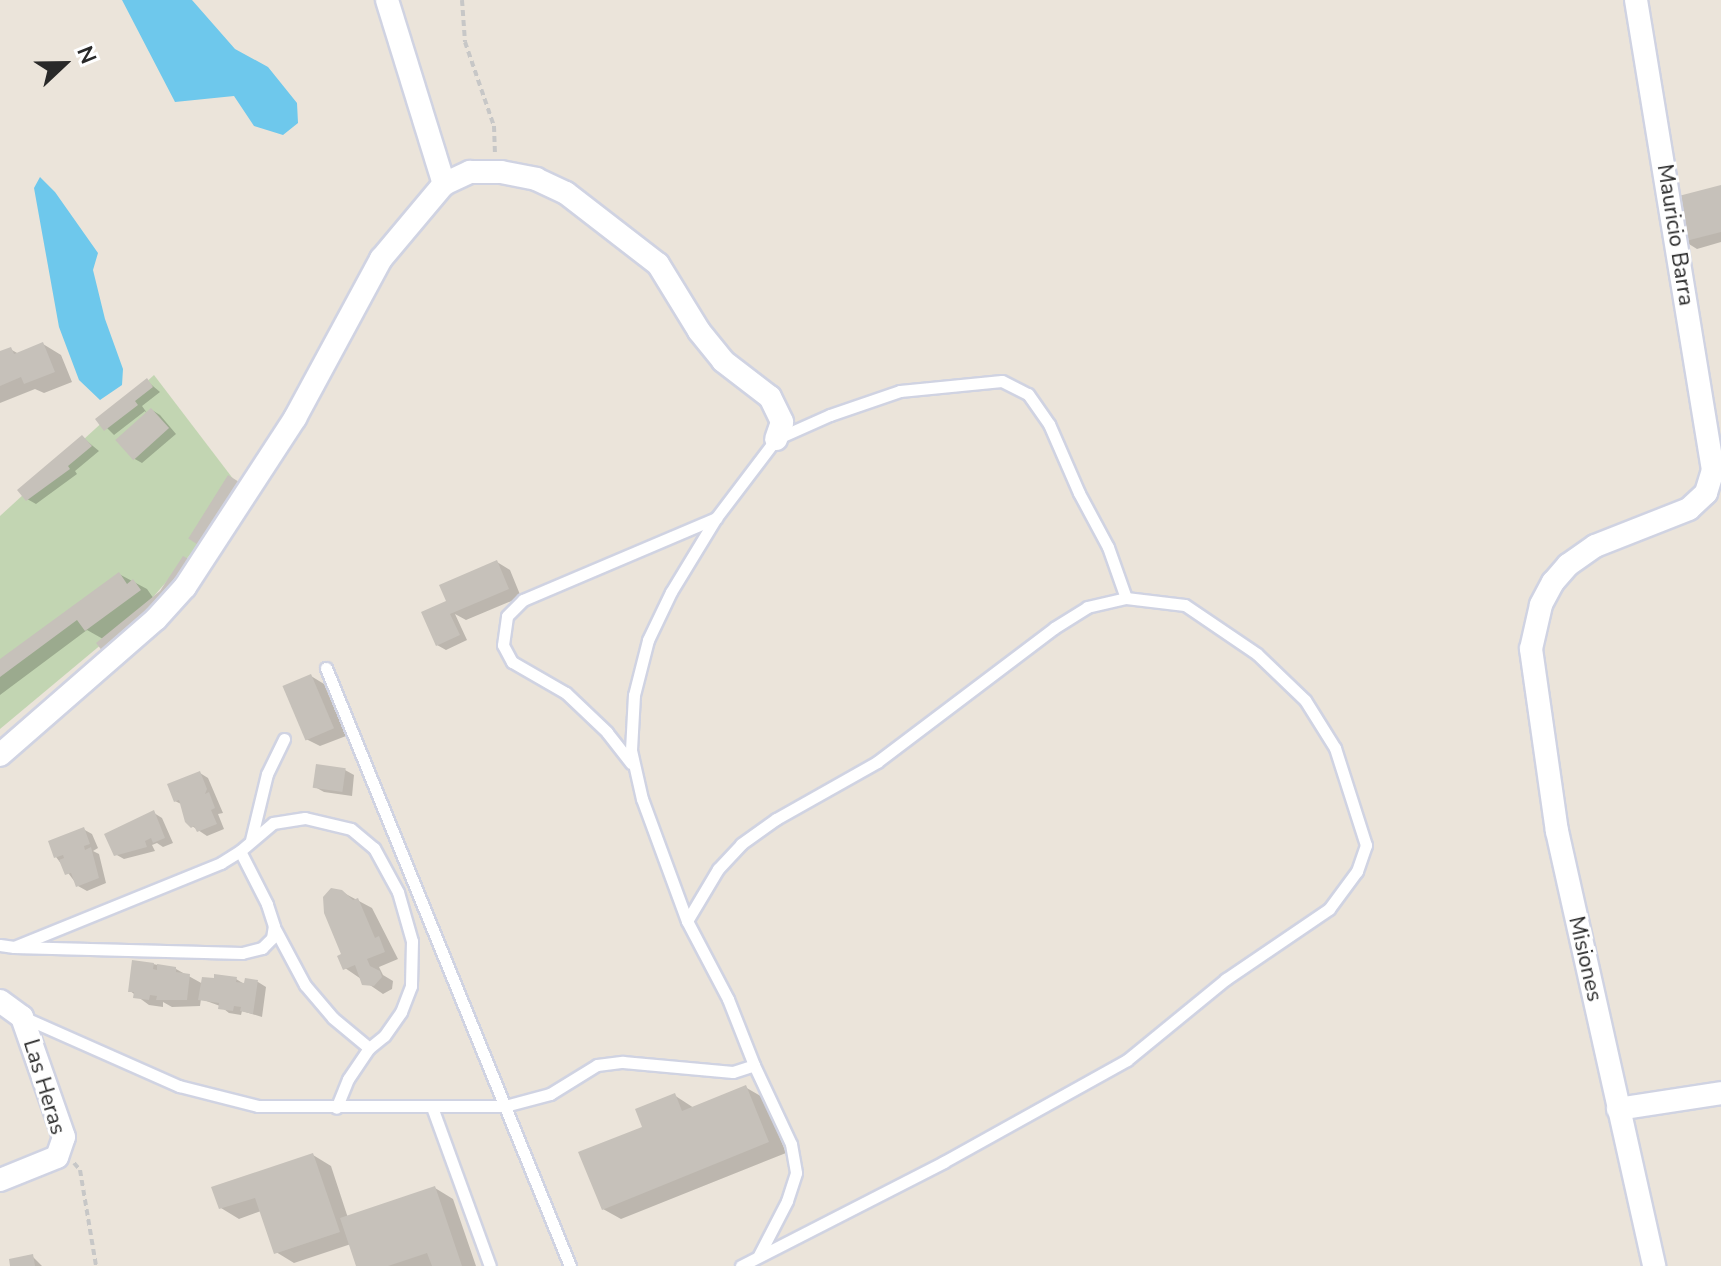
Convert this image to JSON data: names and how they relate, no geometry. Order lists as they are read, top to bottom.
{
  "streets": {
    "street": ["Mauricio Barra", "Misiones", "Las Heras"]
  },
  "crossings": [
    ["Mauricio Barra", "Misiones"]
  ],
  "north": "right"
}
